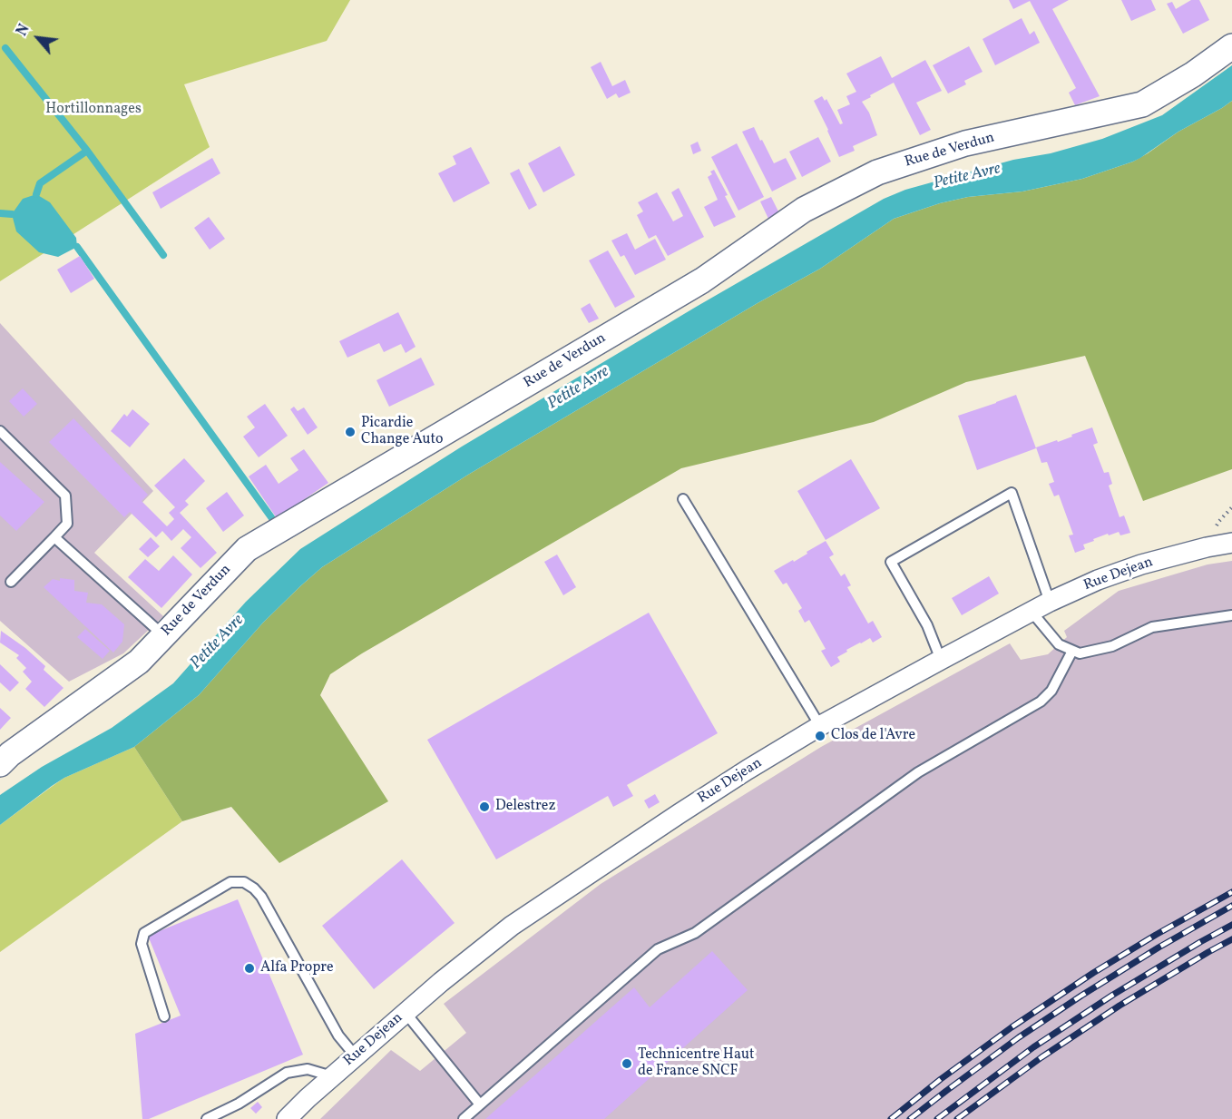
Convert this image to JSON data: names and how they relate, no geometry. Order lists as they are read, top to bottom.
{
  "streets": {
    "street": ["Rue de Verdun", "Rue Dejean"]
  },
  "water": ["Petite Avre"],
  "parks": ["Hortillonnages"],
  "places": [
    "Picardie Change Auto",
    "Clos de l'Avre",
    "Delestrez",
    "Alfa Propre",
    "Technicentre Haut de France SNCF"
  ],
  "north": "top left"
}
